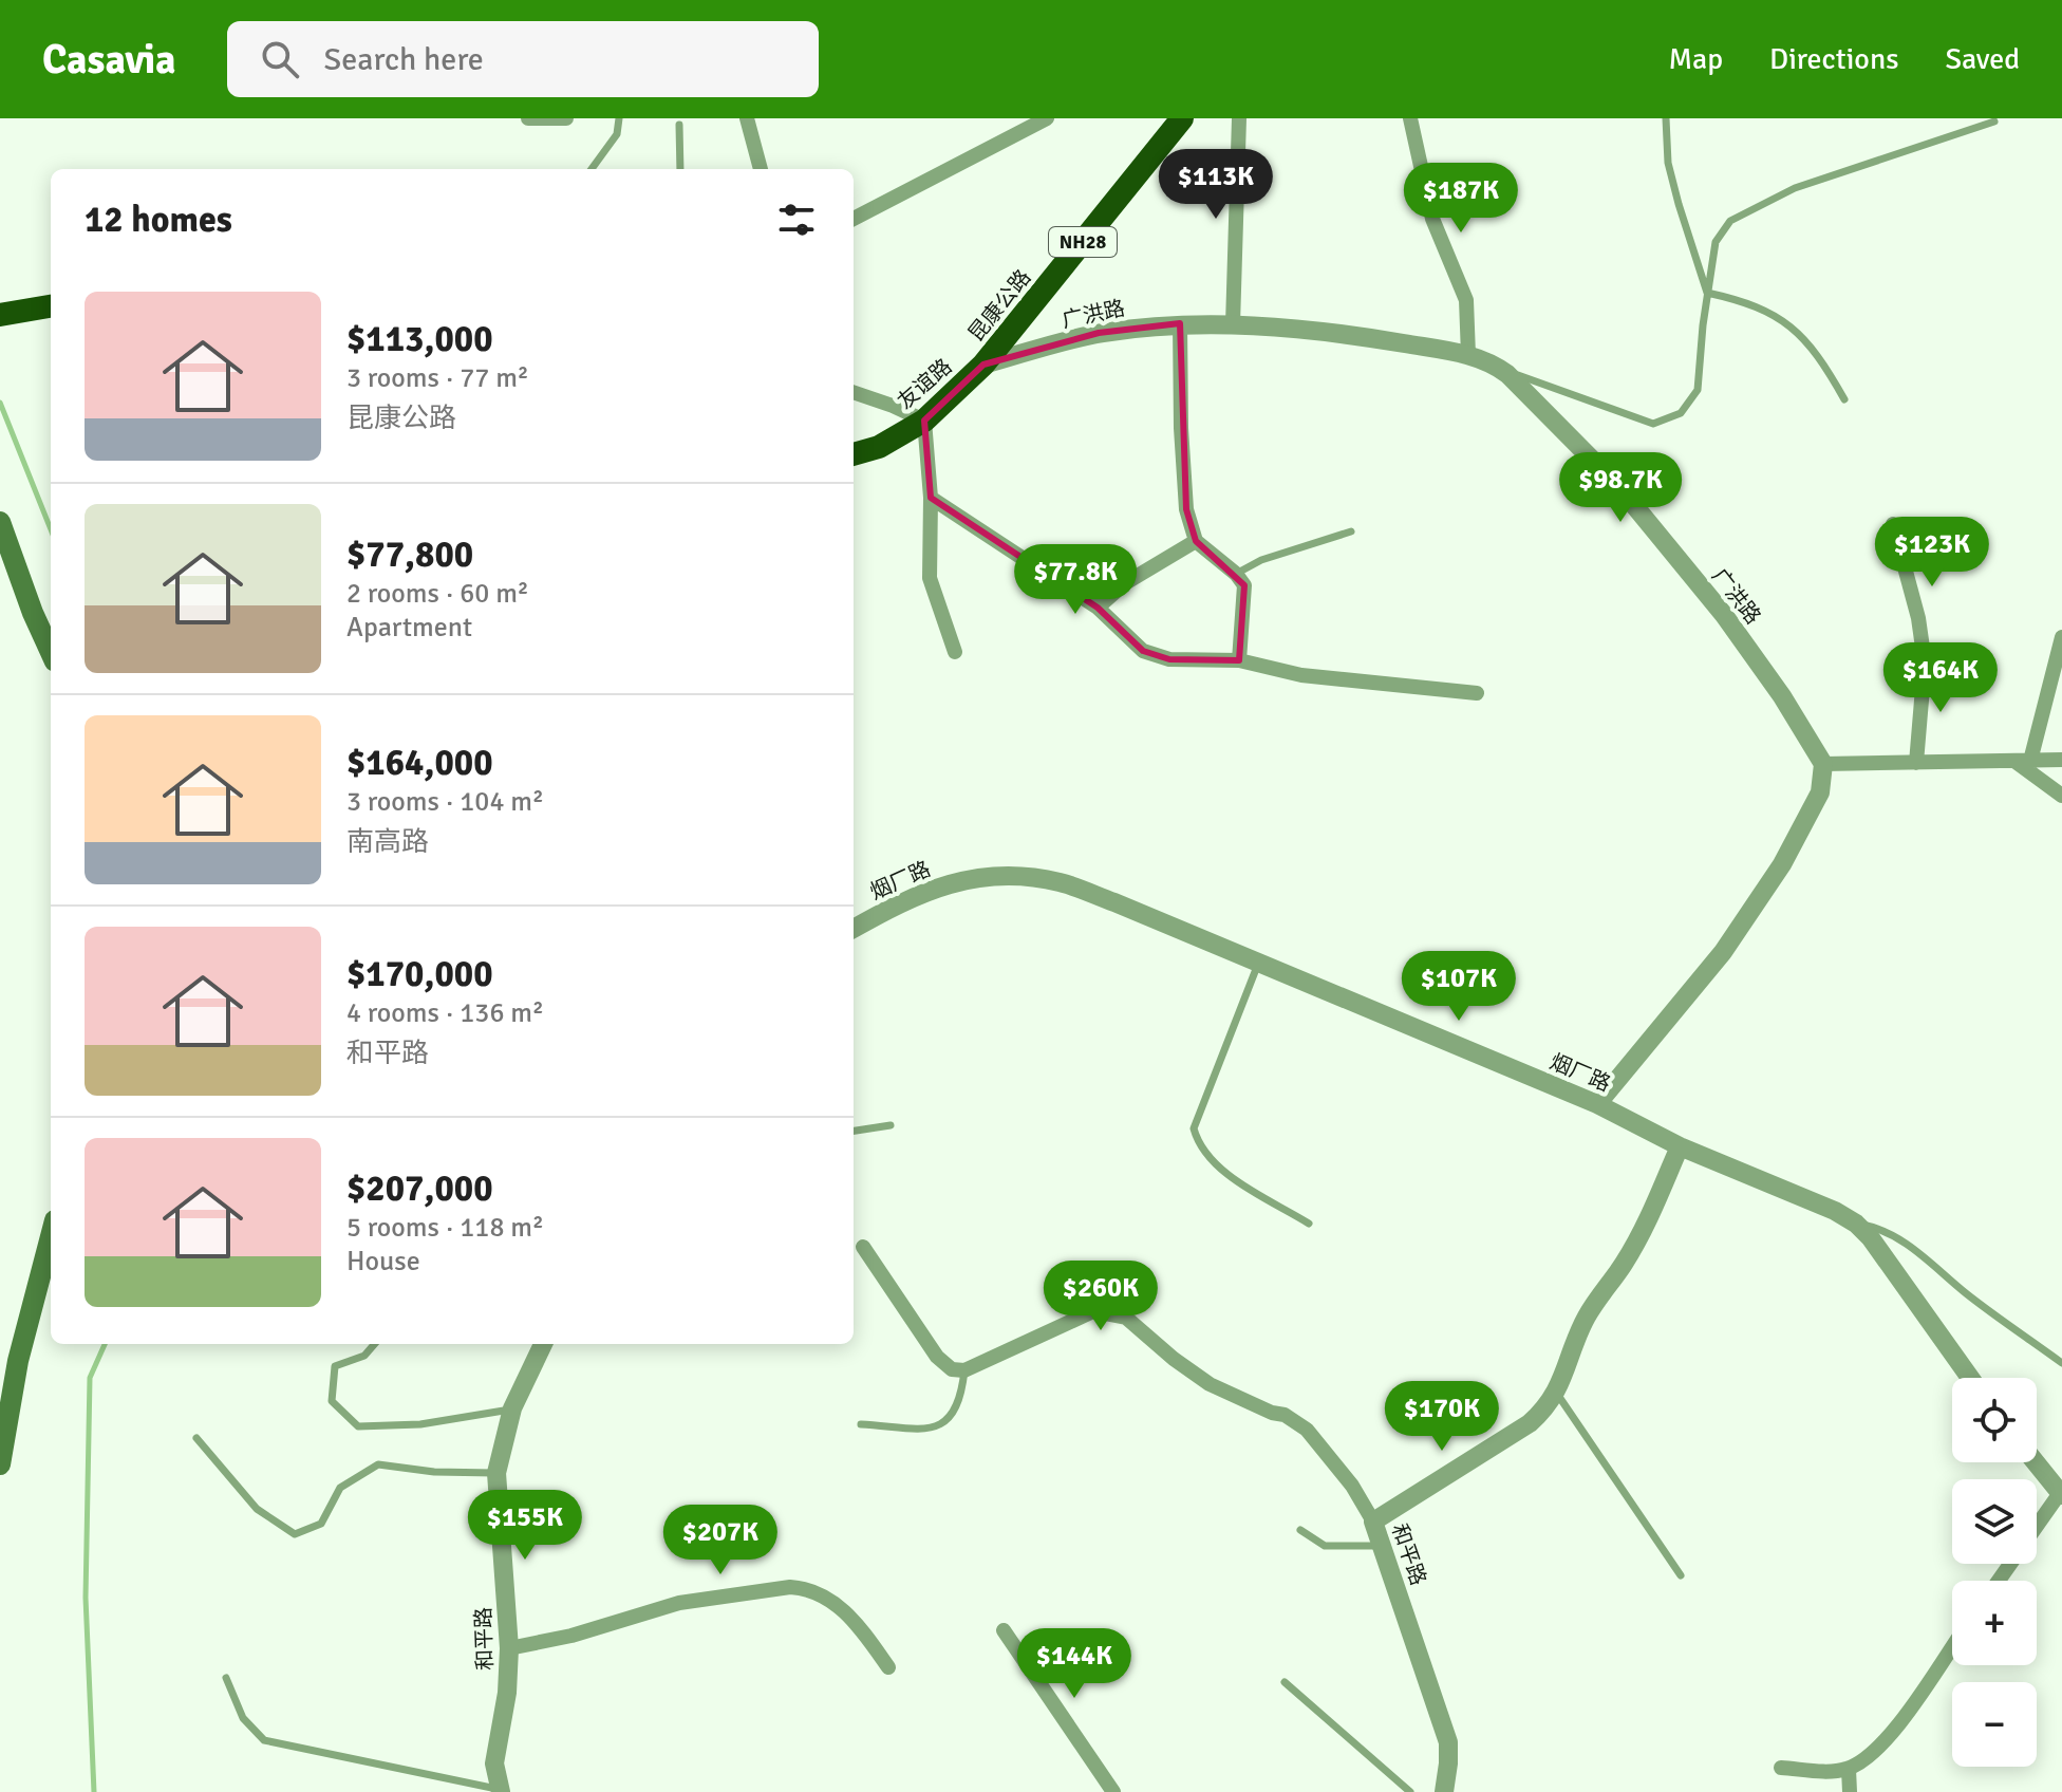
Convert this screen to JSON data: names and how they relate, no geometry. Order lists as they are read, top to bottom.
{
  "streets": {
    "highway": ["NH28", "昆康公路", "友谊路"],
    "street": ["广洪路", "烟厂路", "和平路"]
  },
  "crossings": [
    ["昆康公路", "广洪路"],
    ["昆康公路", "友谊路"],
    ["广洪路", "友谊路"],
    ["烟厂路", "和平路"]
  ],
  "page": {
    "header": "Casavia",
    "search": "Search here",
    "nav": ["Map", "Directions", "Saved"],
    "price": [
      "$113K",
      "$187K",
      "$98.7K",
      "$123K",
      "$77.8K",
      "$164K",
      "$107K",
      "$260K",
      "$170K",
      "$155K",
      "$207K",
      "$144K"
    ],
    "heading": "12 homes",
    "list": [
      {
        "name": "$113,000",
        "note": "3 rooms · 77 m² · 昆康公路"
      },
      {
        "name": "$77,800",
        "note": "2 rooms · 60 m² · Apartment"
      },
      {
        "name": "$164,000",
        "note": "3 rooms · 104 m² · 南高路"
      },
      {
        "name": "$170,000",
        "note": "4 rooms · 136 m² · 和平路"
      },
      {
        "name": "$207,000",
        "note": "5 rooms · 118 m² · House"
      }
    ],
    "map_buttons": ["+", "−"]
  }
}
